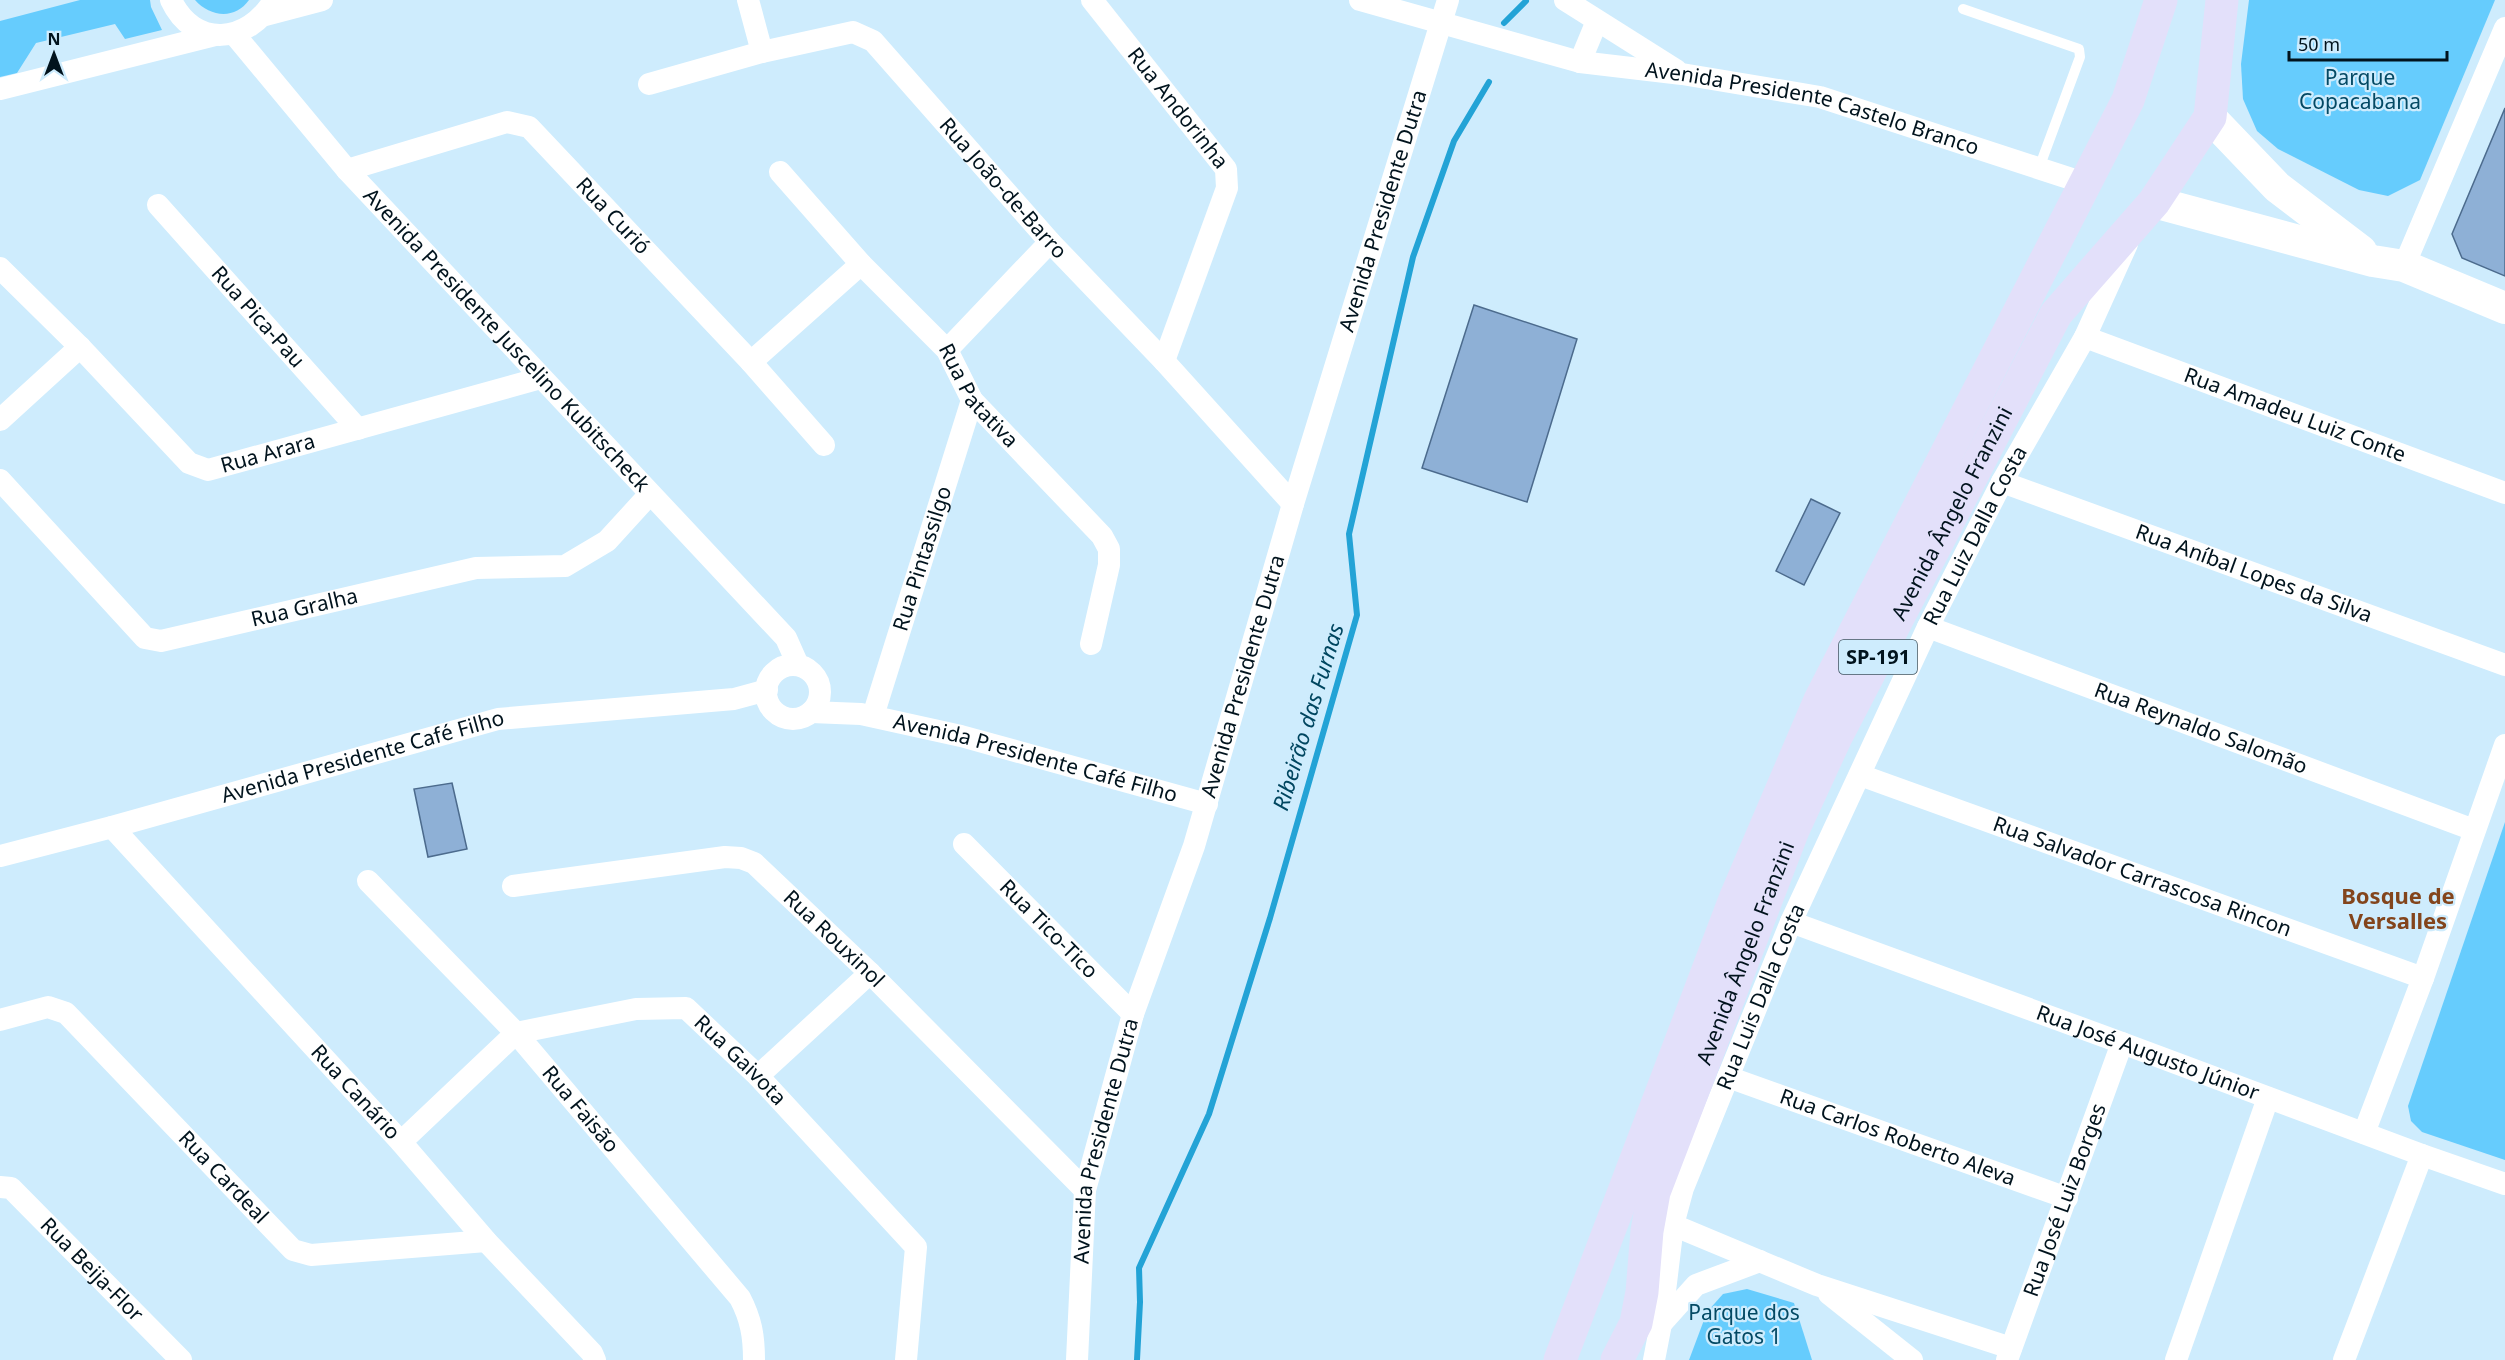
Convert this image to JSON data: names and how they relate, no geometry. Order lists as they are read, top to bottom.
{
  "streets": {
    "main road": ["Avenida Ângelo Franzini", "SP-191"],
    "street": [
      "Rua Andorinha",
      "Avenida Presidente Castelo Branco",
      "Rua João-de-Barro",
      "Avenida Presidente Dutra",
      "Rua Curió",
      "Rua Pica-Pau",
      "Avenida Presidente Juscelino Kubitscheck",
      "Rua Patativa",
      "Rua Amadeu Luiz Conte",
      "Rua Arara",
      "Rua Luiz Dalla Costa",
      "Rua Pintassilgo",
      "Rua Aníbal Lopes da Silva",
      "Rua Gralha",
      "Rua Reynaldo Salomão",
      "Avenida Presidente Café Filho",
      "Rua Salvador Carrascosa Rincon",
      "Rua Tico-Tico",
      "Rua Rouxinol",
      "Rua Luis Dalla Costa",
      "Rua José Augusto Júnior",
      "Rua Gaivota",
      "Rua Canário",
      "Rua Faisão",
      "Rua Carlos Roberto Aleva",
      "Rua Cardeal",
      "Rua José Luiz Borges",
      "Rua Beija-Flor"
    ]
  },
  "crossings": [
    ["Rua Andorinha", "Rua João-de-Barro"],
    ["Avenida Presidente Castelo Branco", "Avenida Presidente Dutra"],
    ["Avenida Presidente Castelo Branco", "Avenida Ângelo Franzini"],
    ["Rua João-de-Barro", "Avenida Presidente Dutra"],
    ["Avenida Presidente Dutra", "Avenida Presidente Café Filho"],
    ["Avenida Presidente Dutra", "Rua Tico-Tico"],
    ["Avenida Presidente Dutra", "Rua Rouxinol"],
    ["Rua Curió", "Avenida Presidente Juscelino Kubitscheck"],
    ["Rua Pica-Pau", "Rua Arara"],
    ["Avenida Presidente Juscelino Kubitscheck", "Rua Arara"],
    ["Avenida Presidente Juscelino Kubitscheck", "Rua Gralha"],
    ["Avenida Presidente Juscelino Kubitscheck", "Avenida Presidente Café Filho"],
    ["Rua Patativa", "Rua Pintassilgo"],
    ["Rua Amadeu Luiz Conte", "Rua Luiz Dalla Costa"],
    ["Avenida Ângelo Franzini", "Rua Luiz Dalla Costa"],
    ["Rua Luiz Dalla Costa", "Rua Aníbal Lopes da Silva"],
    ["Rua Luiz Dalla Costa", "Rua Reynaldo Salomão"],
    ["Rua Luiz Dalla Costa", "Rua Salvador Carrascosa Rincon"],
    ["Rua Luiz Dalla Costa", "Rua Luis Dalla Costa"],
    ["Rua Pintassilgo", "Avenida Presidente Café Filho"],
    ["Avenida Presidente Café Filho", "Rua Canário"],
    ["Rua Salvador Carrascosa Rincon", "Rua Luis Dalla Costa"],
    ["Rua Luis Dalla Costa", "Rua José Augusto Júnior"],
    ["Rua Luis Dalla Costa", "Rua Carlos Roberto Aleva"],
    ["Rua José Augusto Júnior", "Rua José Luiz Borges"],
    ["Rua Gaivota", "Rua Faisão"],
    ["Rua Canário", "Rua Cardeal"],
    ["Rua Carlos Roberto Aleva", "Rua José Luiz Borges"]
  ],
  "districts": ["Bosque de Versalles"],
  "water": ["Ribeirão das Furnas"],
  "parks": ["Parque Copacabana", "Parque dos Gatos 1"],
  "scale_bar": "50 m",
  "north": "top"
}
